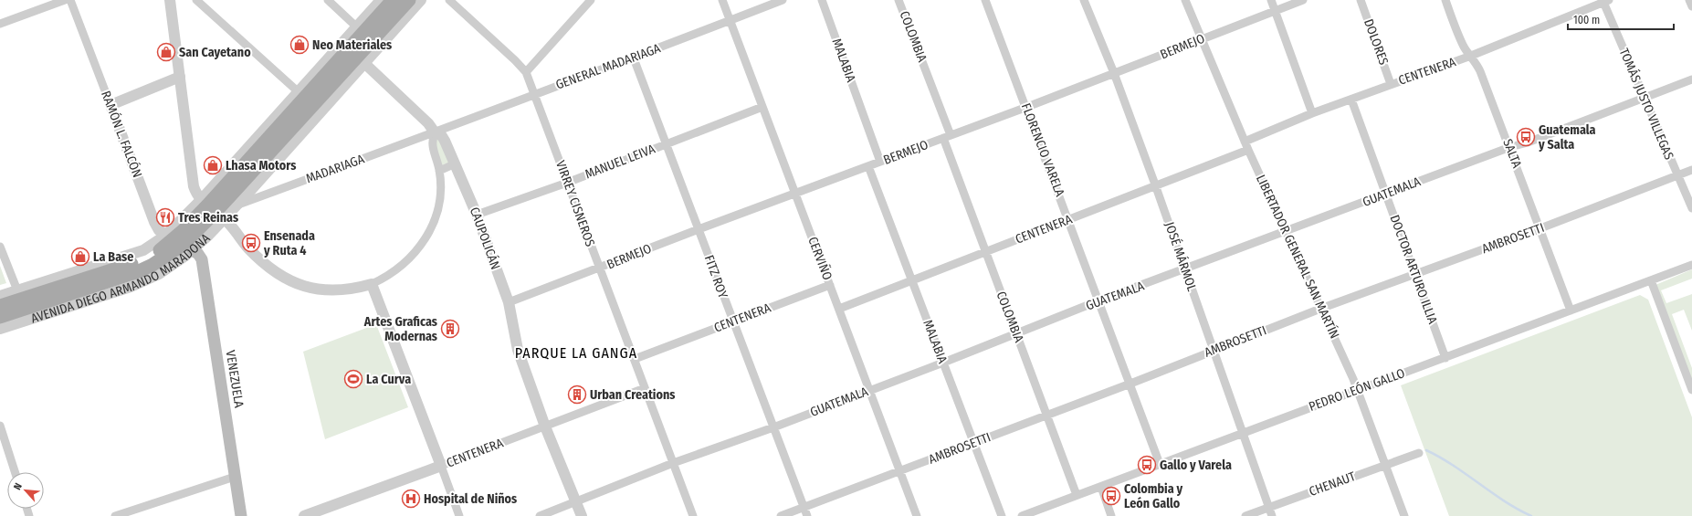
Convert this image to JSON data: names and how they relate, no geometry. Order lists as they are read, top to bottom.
{
  "streets": {
    "main road": ["AVENIDA DIEGO ARMANDO MARADONA", "VENEZUELA"],
    "street": [
      "COLOMBIA",
      "DOLORES",
      "BERMEJO",
      "MALABIA",
      "GENERAL MADARIAGA",
      "CENTENERA",
      "TOMÁS JUSTO VILLEGAS",
      "RAMÓN L. FALCÓN",
      "FLORENCIO VARELA",
      "SALTA",
      "MANUEL LEIVA",
      "MADARIAGA",
      "GUATEMALA",
      "VIRREY CISNEROS",
      "CAUPOLICÁN",
      "AMBROSETTI",
      "JOSÉ MÁRMOL",
      "LIBERTADOR GENERAL SAN MARTÍN",
      "CERVIÑO",
      "DOCTOR ARTURO ILLIA",
      "FITZ ROY",
      "PEDRO LEÓN GALLO",
      "CHENAUT"
    ]
  },
  "crossings": [
    ["COLOMBIA", "BERMEJO"],
    ["COLOMBIA", "CENTENERA"],
    ["COLOMBIA", "GUATEMALA"],
    ["COLOMBIA", "AMBROSETTI"],
    ["COLOMBIA", "PEDRO LEÓN GALLO"],
    ["DOLORES", "CENTENERA"],
    ["BERMEJO", "MALABIA"],
    ["BERMEJO", "FLORENCIO VARELA"],
    ["BERMEJO", "VIRREY CISNEROS"],
    ["BERMEJO", "CAUPOLICÁN"],
    ["BERMEJO", "JOSÉ MÁRMOL"],
    ["BERMEJO", "LIBERTADOR GENERAL SAN MARTÍN"],
    ["BERMEJO", "CERVIÑO"],
    ["BERMEJO", "FITZ ROY"],
    ["MALABIA", "CENTENERA"],
    ["MALABIA", "GUATEMALA"],
    ["MALABIA", "AMBROSETTI"],
    ["GENERAL MADARIAGA", "MADARIAGA"],
    ["GENERAL MADARIAGA", "VIRREY CISNEROS"],
    ["GENERAL MADARIAGA", "CAUPOLICÁN"],
    ["GENERAL MADARIAGA", "CERVIÑO"],
    ["GENERAL MADARIAGA", "FITZ ROY"],
    ["CENTENERA", "TOMÁS JUSTO VILLEGAS"],
    ["CENTENERA", "FLORENCIO VARELA"],
    ["CENTENERA", "SALTA"],
    ["CENTENERA", "VIRREY CISNEROS"],
    ["CENTENERA", "CAUPOLICÁN"],
    ["CENTENERA", "JOSÉ MÁRMOL"],
    ["CENTENERA", "LIBERTADOR GENERAL SAN MARTÍN"],
    ["CENTENERA", "CERVIÑO"],
    ["CENTENERA", "DOCTOR ARTURO ILLIA"],
    ["CENTENERA", "FITZ ROY"],
    ["TOMÁS JUSTO VILLEGAS", "GUATEMALA"],
    ["TOMÁS JUSTO VILLEGAS", "AMBROSETTI"],
    ["RAMÓN L. FALCÓN", "AVENIDA DIEGO ARMANDO MARADONA"],
    ["RAMÓN L. FALCÓN", "VENEZUELA"],
    ["FLORENCIO VARELA", "GUATEMALA"],
    ["FLORENCIO VARELA", "AMBROSETTI"],
    ["FLORENCIO VARELA", "PEDRO LEÓN GALLO"],
    ["SALTA", "GUATEMALA"],
    ["SALTA", "AMBROSETTI"],
    ["SALTA", "PEDRO LEÓN GALLO"],
    ["MANUEL LEIVA", "VIRREY CISNEROS"],
    ["MANUEL LEIVA", "CAUPOLICÁN"],
    ["MANUEL LEIVA", "CERVIÑO"],
    ["MANUEL LEIVA", "FITZ ROY"],
    ["MADARIAGA", "CAUPOLICÁN"],
    ["MADARIAGA", "AVENIDA DIEGO ARMANDO MARADONA"],
    ["GUATEMALA", "VIRREY CISNEROS"],
    ["GUATEMALA", "CAUPOLICÁN"],
    ["GUATEMALA", "JOSÉ MÁRMOL"],
    ["GUATEMALA", "LIBERTADOR GENERAL SAN MARTÍN"],
    ["GUATEMALA", "CERVIÑO"],
    ["GUATEMALA", "DOCTOR ARTURO ILLIA"],
    ["GUATEMALA", "FITZ ROY"],
    ["CAUPOLICÁN", "AVENIDA DIEGO ARMANDO MARADONA"],
    ["AMBROSETTI", "JOSÉ MÁRMOL"],
    ["AMBROSETTI", "LIBERTADOR GENERAL SAN MARTÍN"],
    ["AMBROSETTI", "CERVIÑO"],
    ["AMBROSETTI", "DOCTOR ARTURO ILLIA"],
    ["AMBROSETTI", "FITZ ROY"],
    ["JOSÉ MÁRMOL", "PEDRO LEÓN GALLO"],
    ["JOSÉ MÁRMOL", "CHENAUT"],
    ["LIBERTADOR GENERAL SAN MARTÍN", "PEDRO LEÓN GALLO"],
    ["LIBERTADOR GENERAL SAN MARTÍN", "CHENAUT"],
    ["DOCTOR ARTURO ILLIA", "PEDRO LEÓN GALLO"],
    ["AVENIDA DIEGO ARMANDO MARADONA", "VENEZUELA"]
  ],
  "districts": ["PARQUE LA GANGA"],
  "places": {
    "shop": [
      "Neo Materiales",
      "San Cayetano",
      "Lhasa Motors",
      "La Base"
    ],
    "bus stop": [
      "Guatemala y Salta",
      "Ensenada y Ruta 4",
      "Gallo y Varela",
      "Colombia y León Gallo"
    ],
    "restaurant": ["Tres Reinas"],
    "building": ["Artes Graficas Modernas", "Urban Creations"],
    "sports": ["La Curva"],
    "hospital": ["Hospital de Niños"]
  },
  "scale_bar": "100 m",
  "north": "top left"
}
